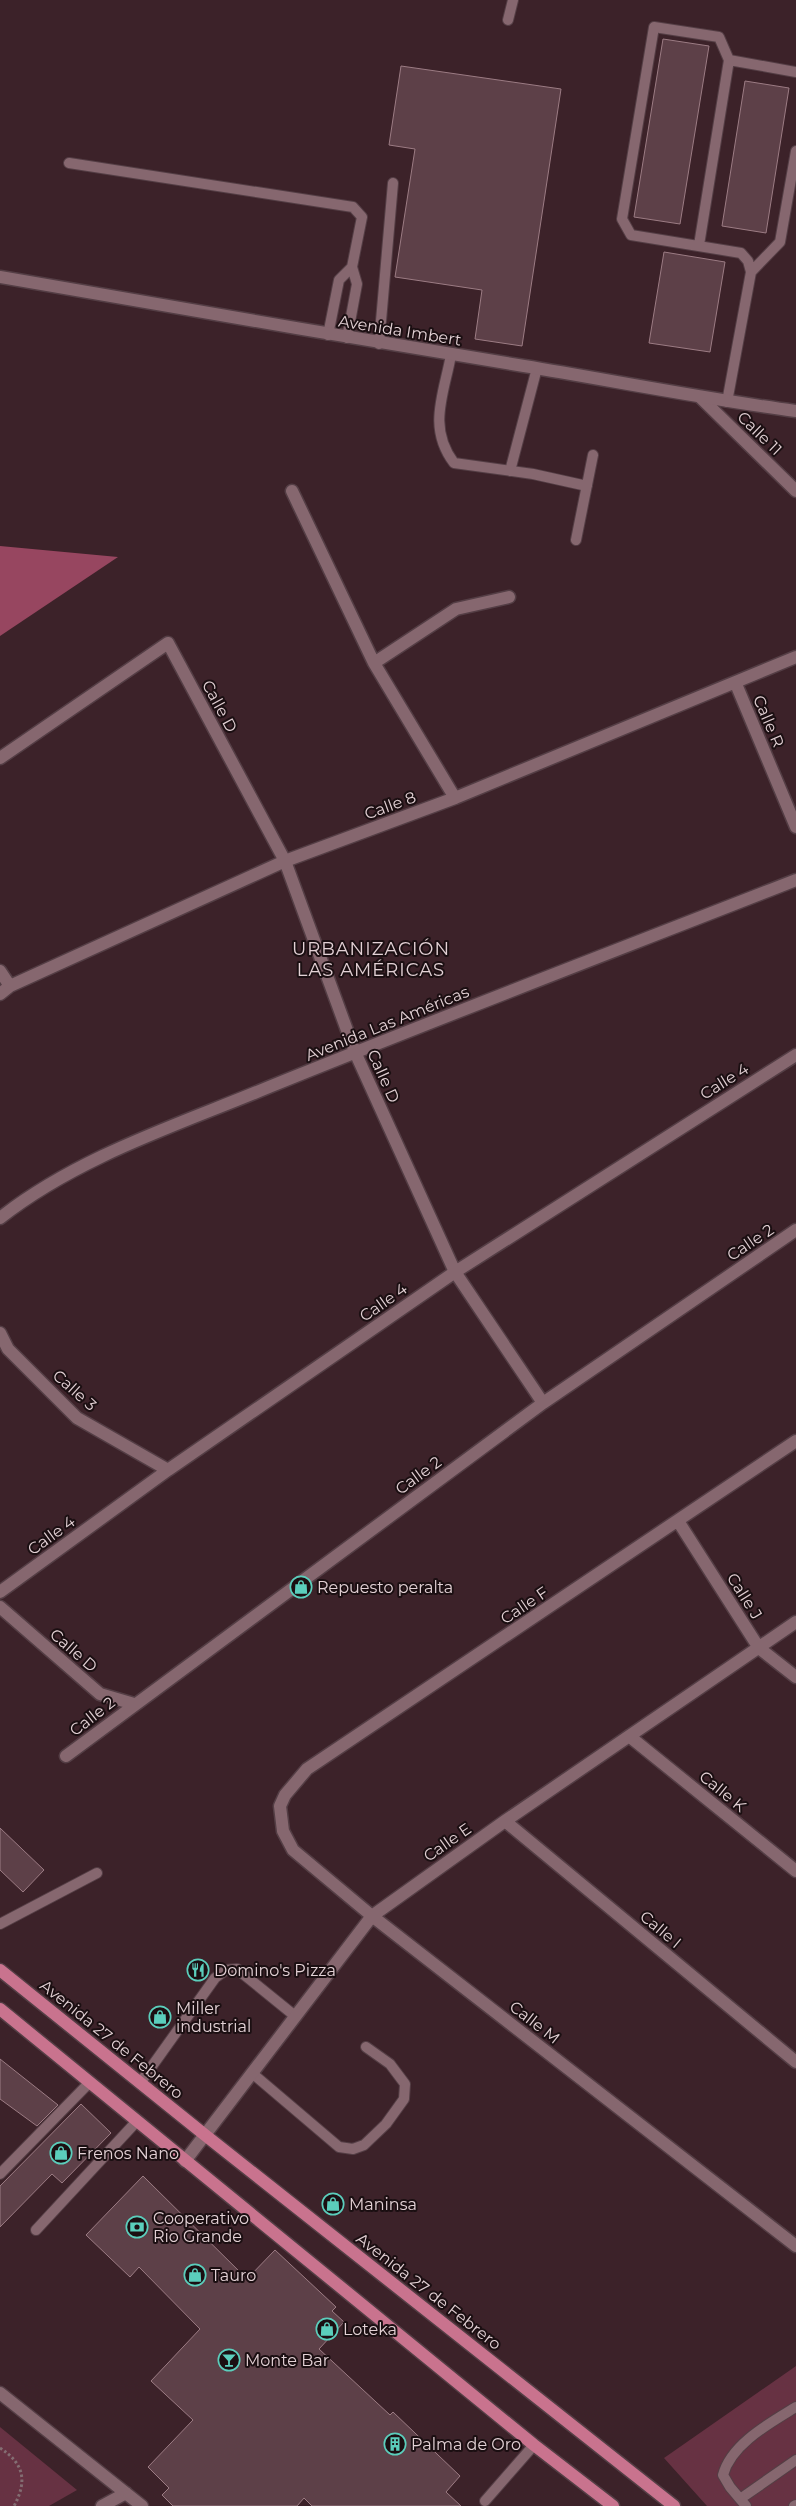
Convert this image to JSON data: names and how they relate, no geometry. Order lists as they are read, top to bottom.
{
  "streets": {
    "main road": ["Avenida 27 de Febrero"],
    "street": [
      "Avenida Imbert",
      "Calle 11",
      "Calle D",
      "Calle R",
      "Calle 8",
      "Avenida Las Américas",
      "Calle 4",
      "Calle 2",
      "Calle 3",
      "Calle J",
      "Calle F",
      "Calle K",
      "Calle E",
      "Calle I",
      "Calle M"
    ]
  },
  "crossings": [
    ["Avenida Imbert", "Calle 11"],
    ["Calle D", "Calle 8"],
    ["Calle D", "Avenida Las Américas"],
    ["Calle D", "Calle 4"],
    ["Calle D", "Calle 2"],
    ["Calle R", "Calle 8"],
    ["Calle 4", "Calle 3"],
    ["Calle J", "Calle F"],
    ["Calle J", "Calle E"],
    ["Calle F", "Calle M"],
    ["Calle K", "Calle E"],
    ["Calle E", "Calle I"],
    ["Calle E", "Calle M"],
    ["Calle E", "Avenida 27 de Febrero"]
  ],
  "districts": ["URBANIZACIÓN LAS AMÉRICAS"],
  "places": {
    "shop": [
      "Repuesto peralta",
      "Miller industrial",
      "Frenos Nano",
      "Maninsa",
      "Tauro",
      "Loteka"
    ],
    "restaurant": ["Domino's Pizza"],
    "bank": ["Cooperativo Rio Grande"],
    "bar": ["Monte Bar"],
    "building": ["Palma de Oro"]
  }
}
